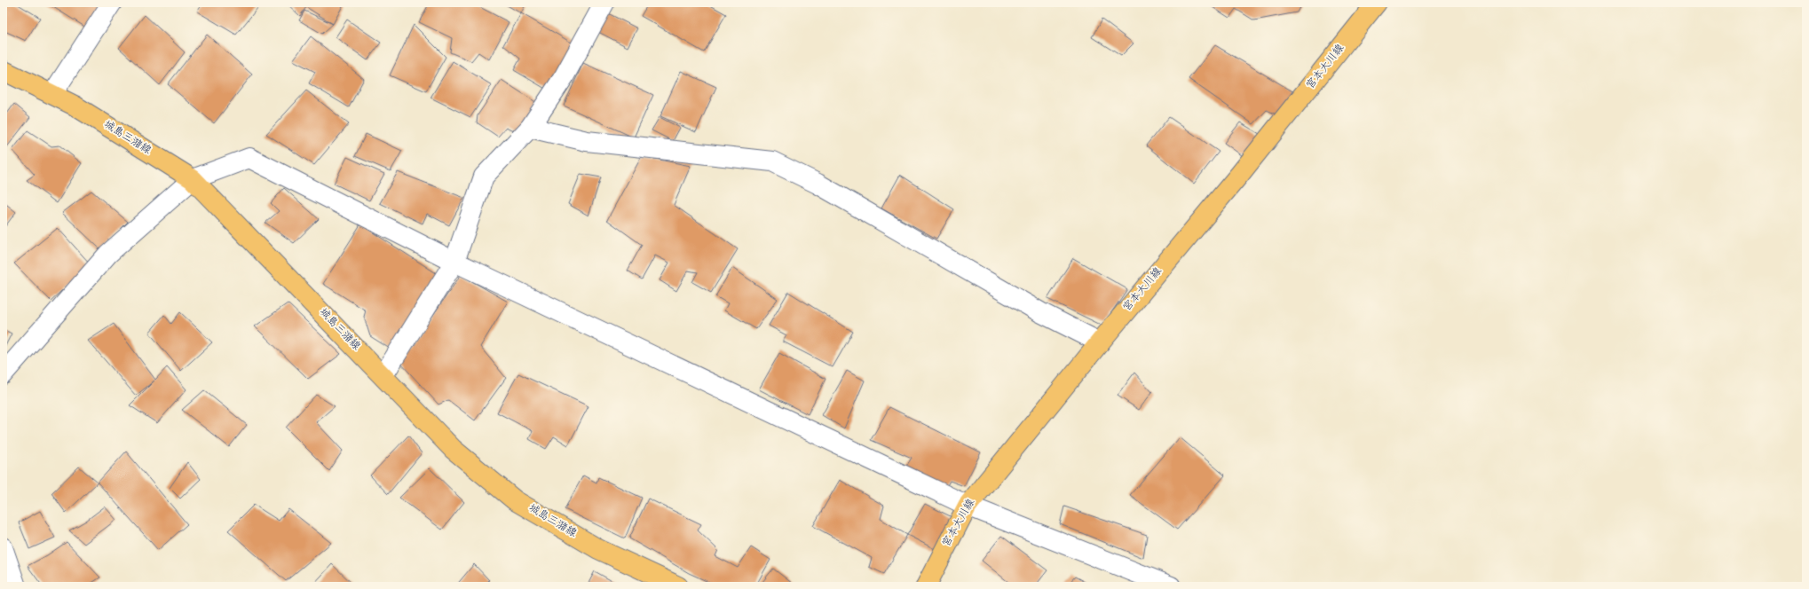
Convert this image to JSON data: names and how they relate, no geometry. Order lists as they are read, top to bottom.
{
  "streets": {
    "main road": ["宮本大川線", "城島三潴線"]
  }
}
